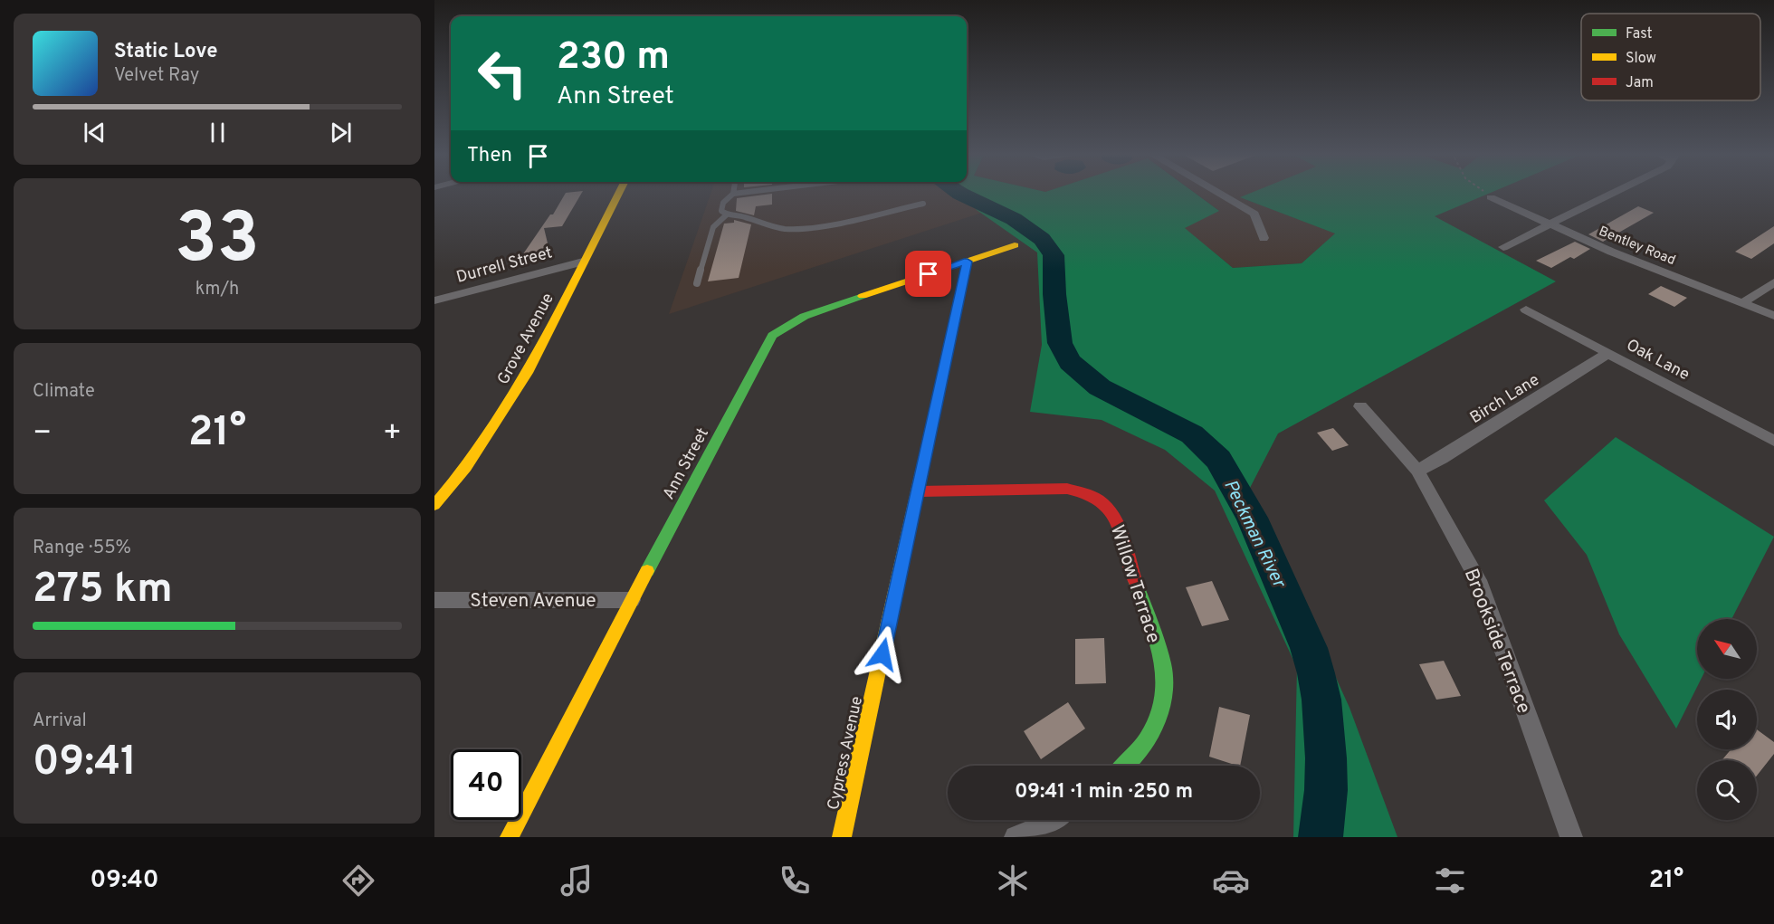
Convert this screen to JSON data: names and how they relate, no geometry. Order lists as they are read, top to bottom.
{
  "streets": {
    "street": [
      "Bentley Road",
      "Durrell Street",
      "Grove Avenue",
      "Oak Lane",
      "Birch Lane",
      "Ann Street",
      "Willow Terrace",
      "Steven Avenue",
      "Brookside Terrace",
      "Cypress Avenue"
    ]
  },
  "crossings": [
    ["Durrell Street", "Grove Avenue"],
    ["Oak Lane", "Birch Lane"],
    ["Birch Lane", "Brookside Terrace"],
    ["Ann Street", "Steven Avenue"],
    ["Ann Street", "Cypress Avenue"],
    ["Willow Terrace", "Cypress Avenue"]
  ],
  "water": ["Peckman River"],
  "legend": ["Fast", "Slow", "Jam"],
  "north": "top left",
  "page": {
    "turn": ["230 m", "Ann Street"],
    "song": ["Static Love", "Velvet Ray"],
    "then": "Then",
    "tile": [
      ["33", "km/h"],
      "Climate",
      ["Range · 55%", "275 km"],
      ["Arrival", "09:41"]
    ],
    "heat": ["−", "21°", "+"],
    "limit": "40",
    "trip": "09:41 · 1 min · 250 m",
    "tabs": ["09:40", "21°"]
  }
}
